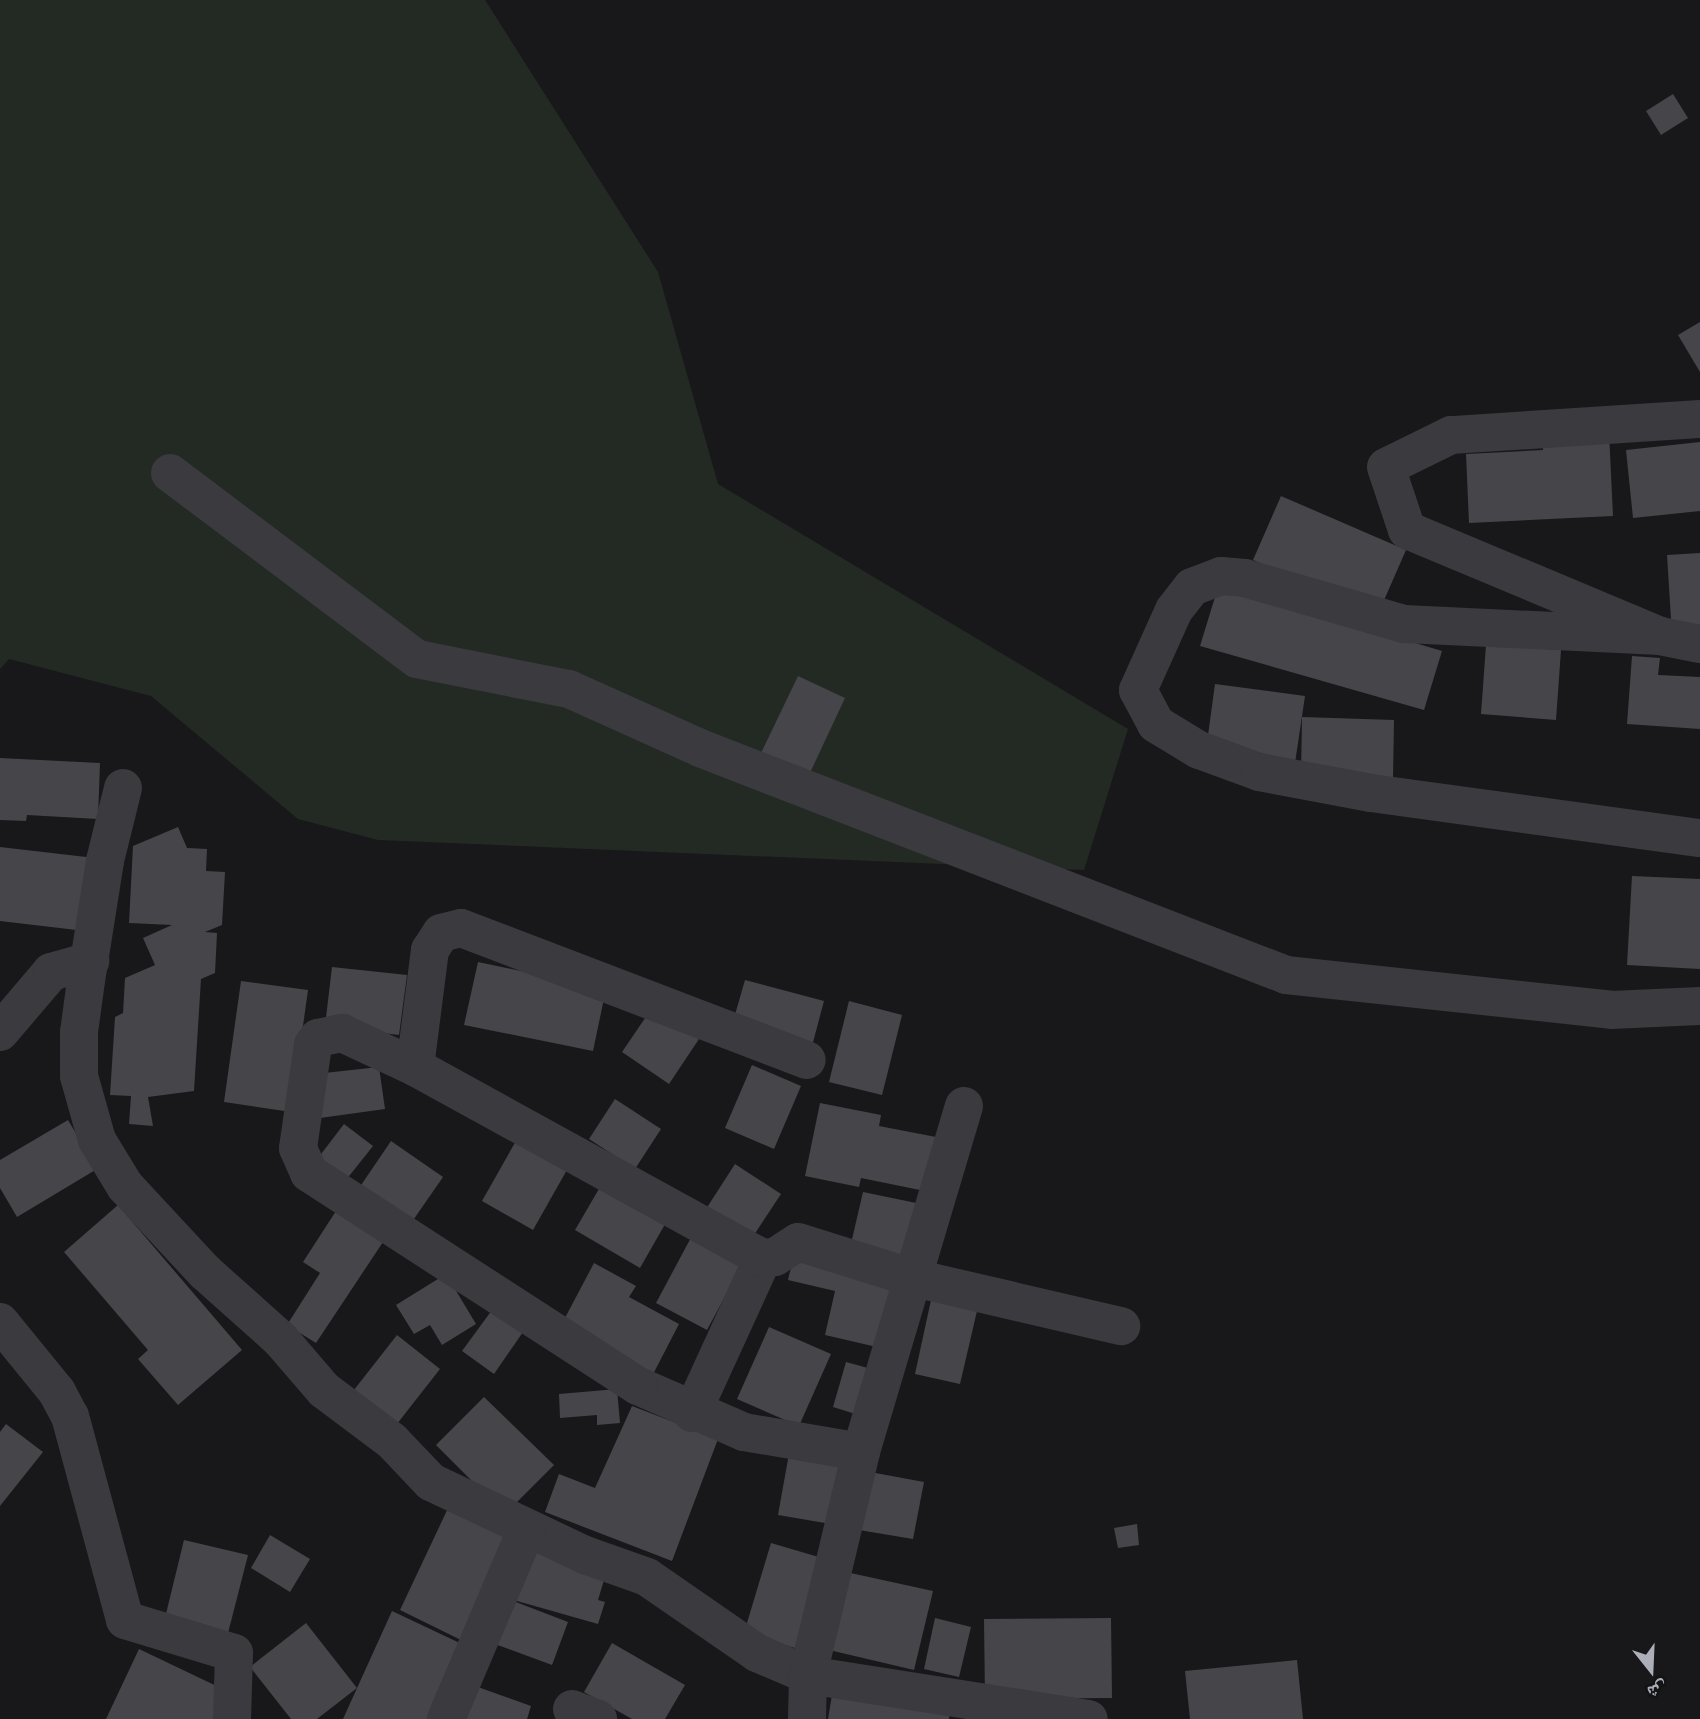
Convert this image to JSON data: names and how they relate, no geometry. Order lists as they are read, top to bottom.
{
  "north": "bottom"
}
